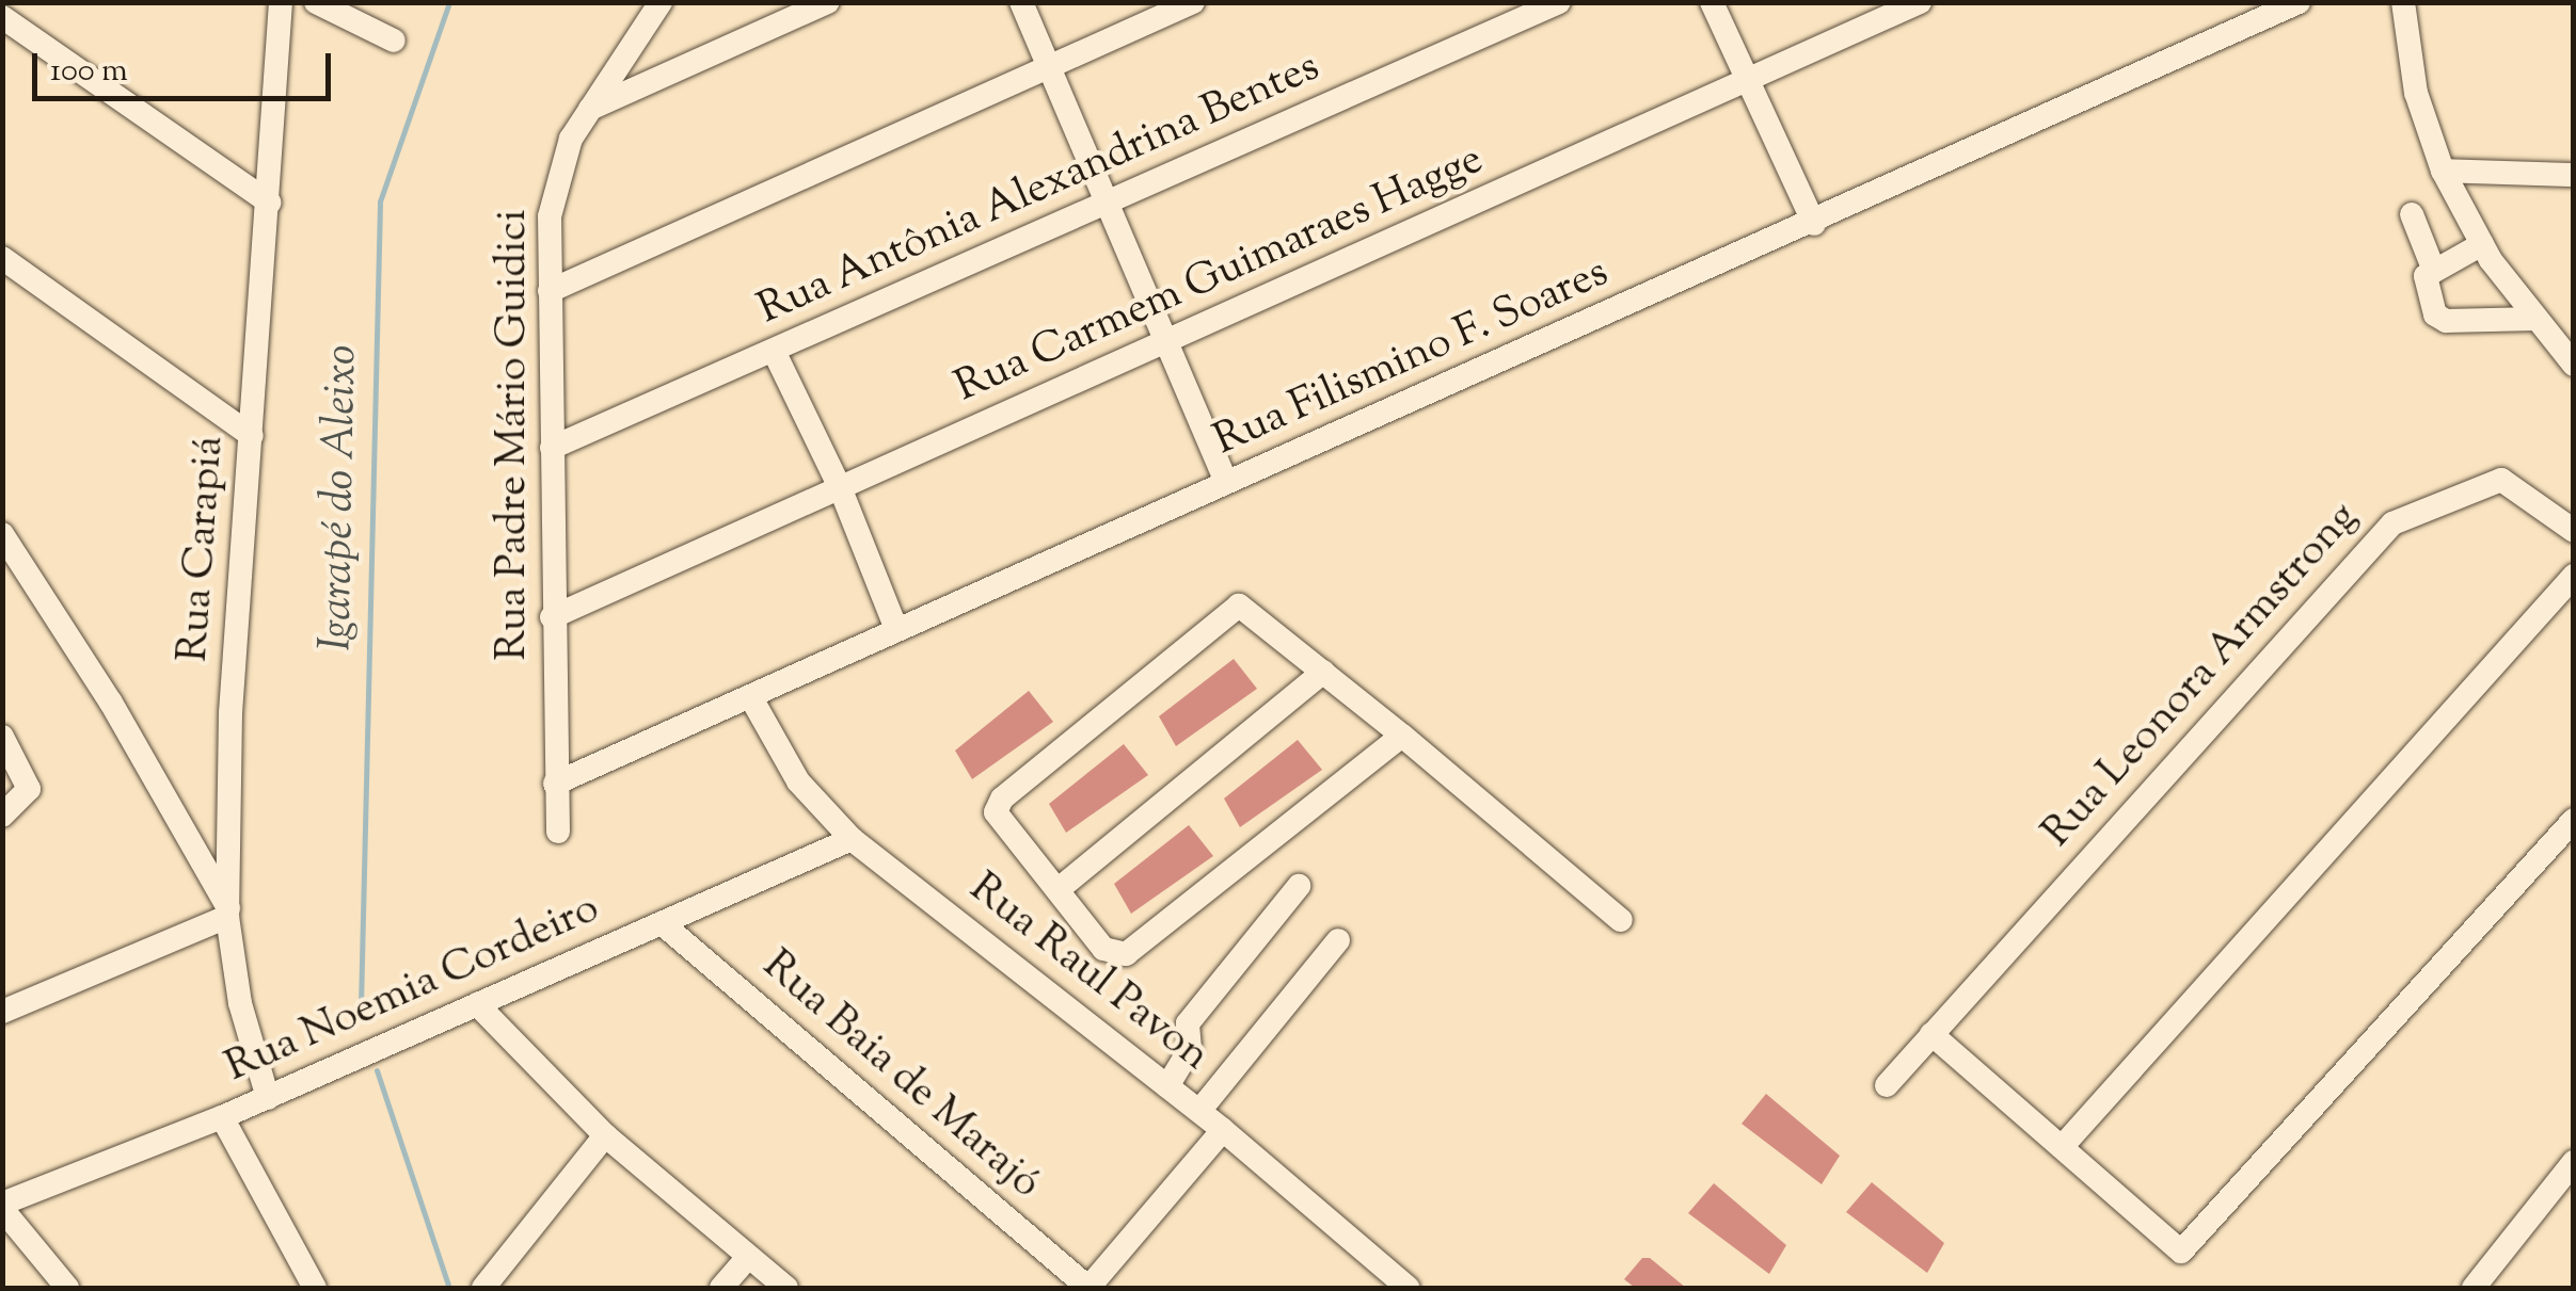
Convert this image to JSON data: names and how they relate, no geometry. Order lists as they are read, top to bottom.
{
  "streets": {
    "street": [
      "Rua Antônia Alexandrina Bentes",
      "Rua Carmem Guimaraes Hagge",
      "Rua Filismino F. Soares",
      "Rua Padre Mário Guidici",
      "Rua Carapiá",
      "Rua Leonora Armstrong",
      "Rua Raul Pavon",
      "Rua Noemia Cordeiro",
      "Rua Baia de Marajó"
    ]
  },
  "crossings": [
    ["Rua Antônia Alexandrina Bentes", "Rua Padre Mário Guidici"],
    ["Rua Carmem Guimaraes Hagge", "Rua Padre Mário Guidici"],
    ["Rua Filismino F. Soares", "Rua Padre Mário Guidici"],
    ["Rua Filismino F. Soares", "Rua Raul Pavon"],
    ["Rua Carapiá", "Rua Noemia Cordeiro"],
    ["Rua Raul Pavon", "Rua Noemia Cordeiro"],
    ["Rua Noemia Cordeiro", "Rua Baia de Marajó"]
  ],
  "water": ["Igarapé do Aleixo"],
  "scale_bar": "100 m"
}
